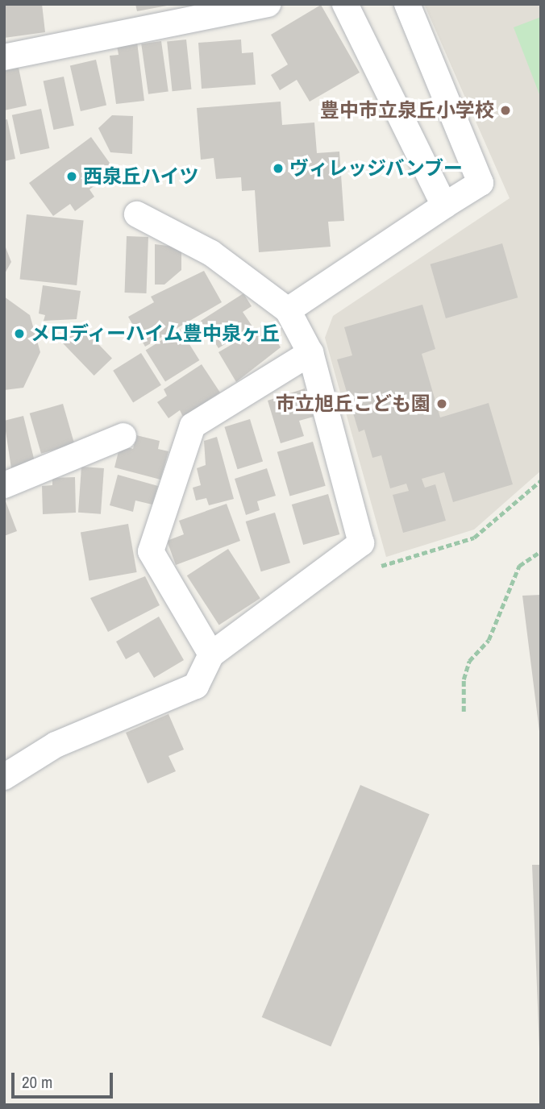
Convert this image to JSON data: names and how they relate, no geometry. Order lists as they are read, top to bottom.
{
  "places": [
    "豊中市立泉丘小学校",
    "ヴィレッジバンブー",
    "西泉丘ハイツ",
    "メロディーハイム豊中泉ヶ丘",
    "市立旭丘こども園"
  ],
  "scale_bar": "20 m"
}
